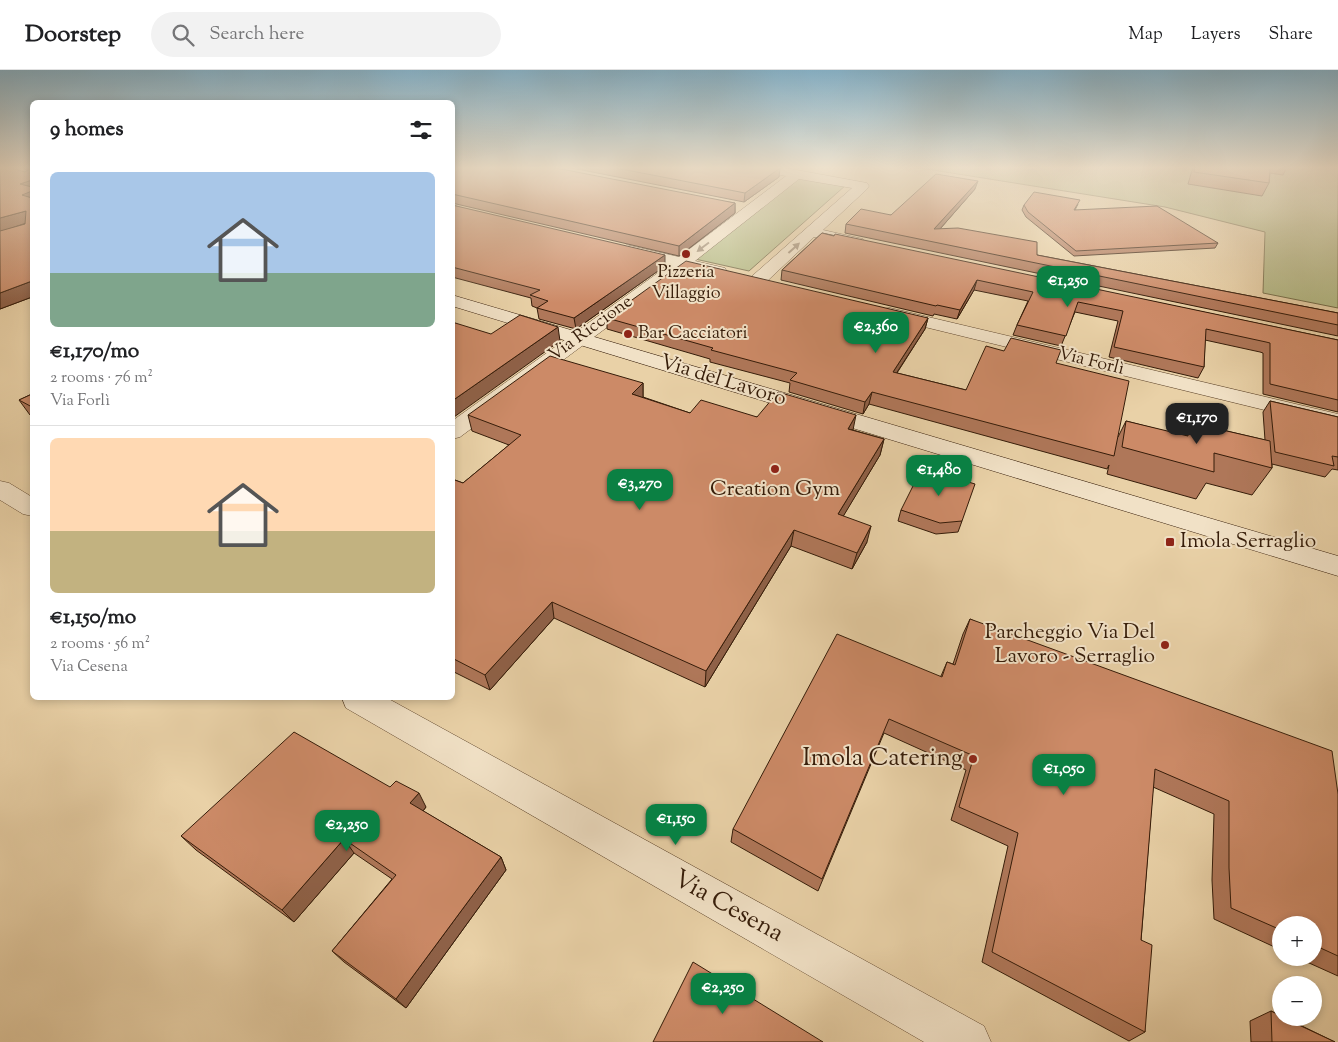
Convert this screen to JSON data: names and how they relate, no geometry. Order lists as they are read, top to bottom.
{
  "streets": {
    "street": [
      "Via Riccione",
      "Via Forlì",
      "Via del Lavoro",
      "Via Cesena"
    ]
  },
  "crossings": [
    ["Via Riccione", "Via del Lavoro"]
  ],
  "places": {
    "other": [
      "Pizzeria Villaggio",
      "Bar Cacciatori",
      "Creation Gym",
      "Parcheggio Via Del Lavoro - Serraglio",
      "Imola Catering"
    ],
    "transit": ["Imola Serraglio"]
  },
  "page": {
    "header": "Doorstep",
    "search": "Search here",
    "nav": ["Map", "Layers", "Share"],
    "heading": "9 homes",
    "list": [
      {
        "name": "€1,170/mo",
        "note": "2 rooms · 76 m² · Via Forlì"
      },
      {
        "name": "€1,150/mo",
        "note": "2 rooms · 56 m² · Via Cesena"
      }
    ],
    "price": [
      "€1,250",
      "€2,360",
      "€1,170",
      "€1,480",
      "€3,270",
      "€1,050",
      "€1,150",
      "€2,250",
      "€2,250"
    ],
    "map_buttons": ["+", "−"]
  }
}
